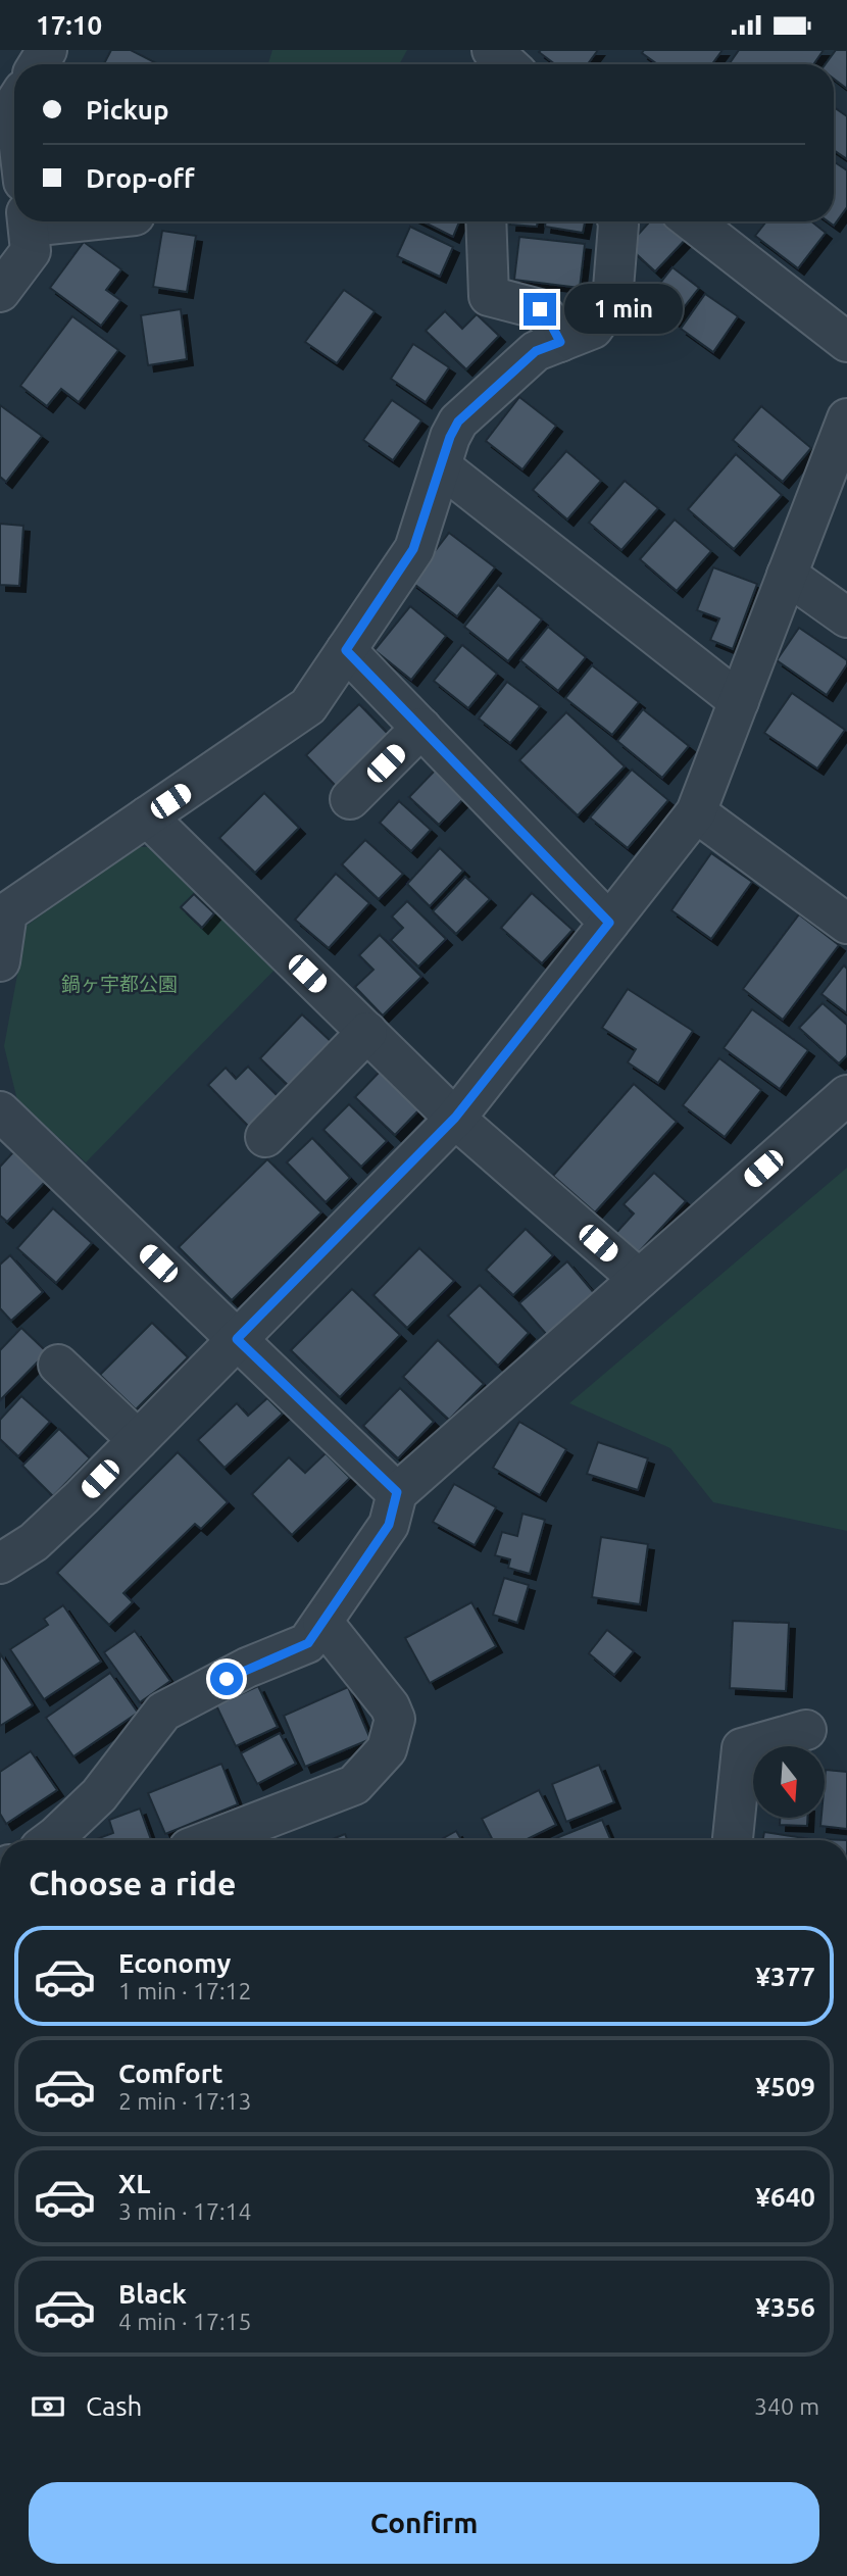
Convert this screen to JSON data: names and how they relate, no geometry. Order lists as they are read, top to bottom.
{
  "parks": ["鍋ヶ宇都公園"],
  "north": "bottom",
  "page": {
    "status": "17:10",
    "banner": ["Pickup", "Drop-off"],
    "bubble": "1 min",
    "heading": "Choose a ride",
    "list": [
      {
        "name": "Economy",
        "note": "1 min · 17:12",
        "value": "¥377"
      },
      {
        "name": "Comfort",
        "note": "2 min · 17:13",
        "value": "¥509"
      },
      {
        "name": "XL",
        "note": "3 min · 17:14",
        "value": "¥640"
      },
      {
        "name": "Black",
        "note": "4 min · 17:15",
        "value": "¥356"
      }
    ],
    "pay": ["Cash", "340 m"],
    "buttons": "Confirm"
  }
}
